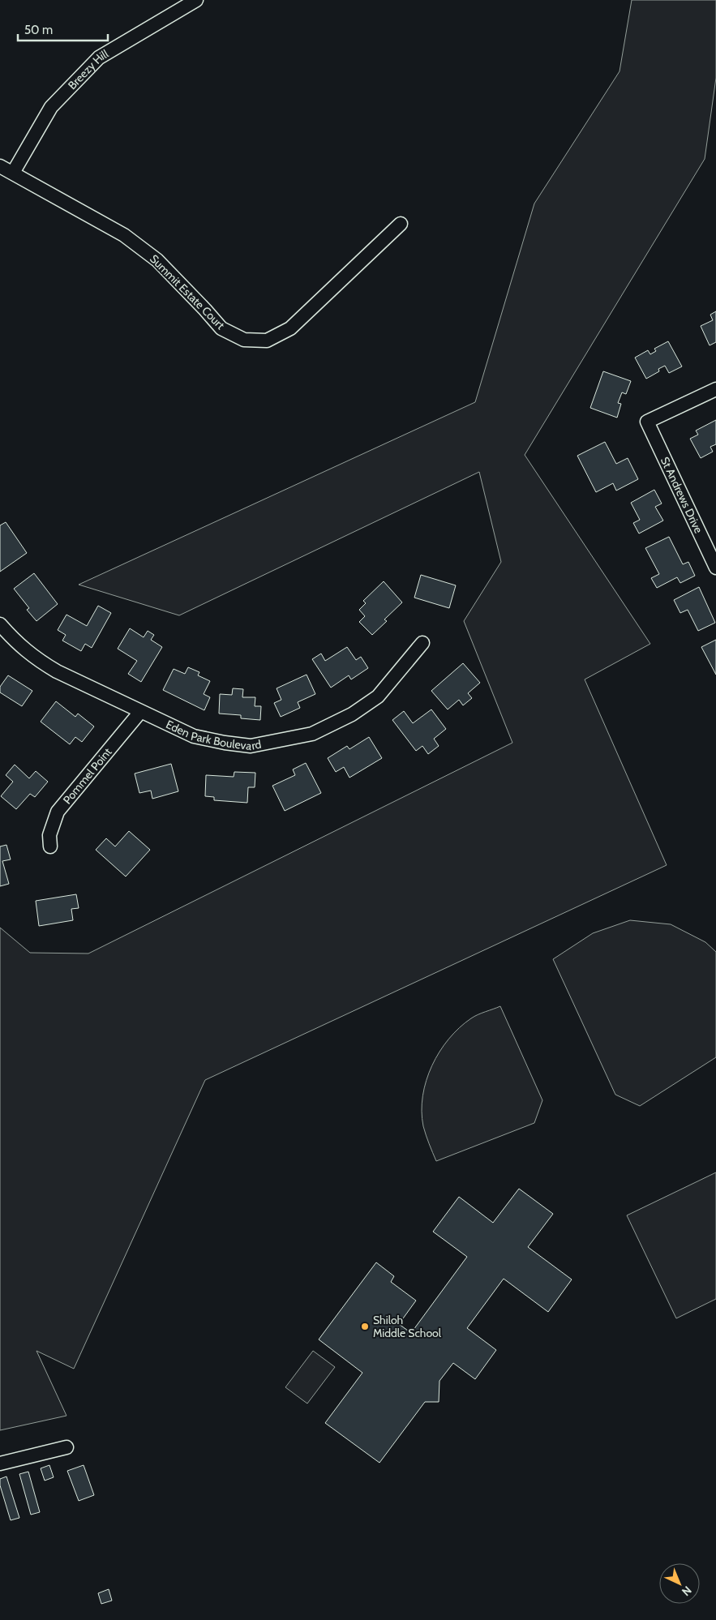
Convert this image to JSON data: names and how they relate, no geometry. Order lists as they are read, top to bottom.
{
  "streets": {
    "street": [
      "Breezy Hill",
      "Summit Estate Court",
      "St Andrews Drive",
      "Eden Park Boulevard",
      "Pommel Point"
    ]
  },
  "crossings": [
    ["Breezy Hill", "Summit Estate Court"],
    ["Eden Park Boulevard", "Pommel Point"]
  ],
  "places": ["Shiloh Middle School"],
  "scale_bar": "50 m",
  "north": "bottom right"
}
